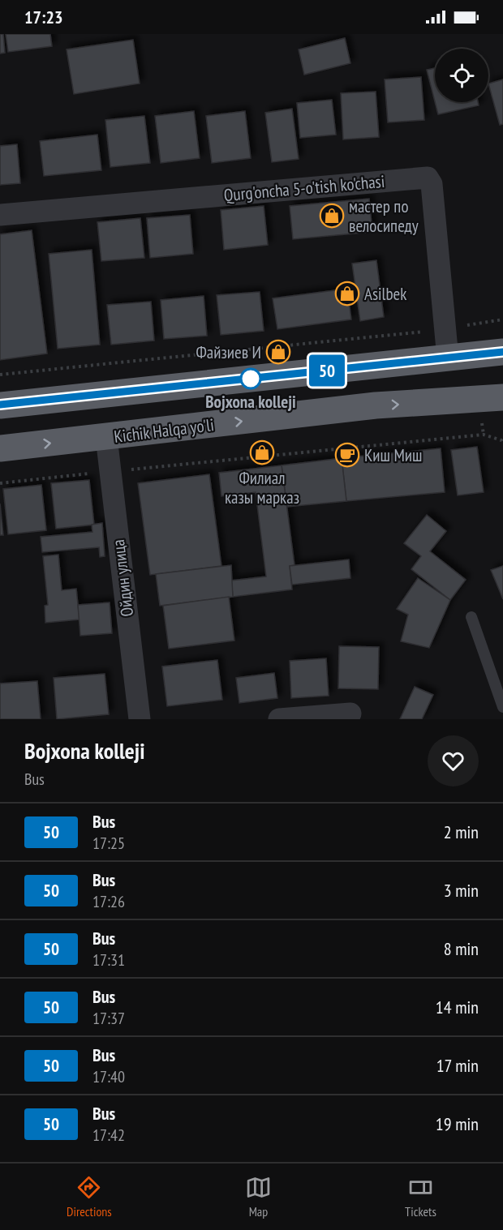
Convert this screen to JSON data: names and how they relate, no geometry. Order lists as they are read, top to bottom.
{
  "streets": {
    "highway": ["Kichik Halqa yo'li"],
    "street": ["Qurg'oncha 5-o'tish ko'chasi", "Ойдин улица"]
  },
  "crossings": [
    ["Kichik Halqa yo'li", "Ойдин улица"]
  ],
  "places": {
    "shop": [
      "мастер по велосипеду",
      "Asilbek",
      "Файзиев И",
      "Филиал казы марказ"
    ],
    "other": ["Bojxona kolleji"],
    "cafe": ["Киш Миш"]
  },
  "lines": ["bus line 50"],
  "page": {
    "status": "17:23",
    "on_map": "50",
    "heading": ["Bojxona kolleji", "Bus"],
    "list": [
      {
        "mark": "50",
        "name": "Bus",
        "note": "17:25",
        "value": "2 min"
      },
      {
        "mark": "50",
        "name": "Bus",
        "note": "17:26",
        "value": "3 min"
      },
      {
        "mark": "50",
        "name": "Bus",
        "note": "17:31",
        "value": "8 min"
      },
      {
        "mark": "50",
        "name": "Bus",
        "note": "17:37",
        "value": "14 min"
      },
      {
        "mark": "50",
        "name": "Bus",
        "note": "17:40",
        "value": "17 min"
      },
      {
        "mark": "50",
        "name": "Bus",
        "note": "17:42",
        "value": "19 min"
      }
    ],
    "tabs": ["Directions", "Map", "Tickets"]
  }
}
